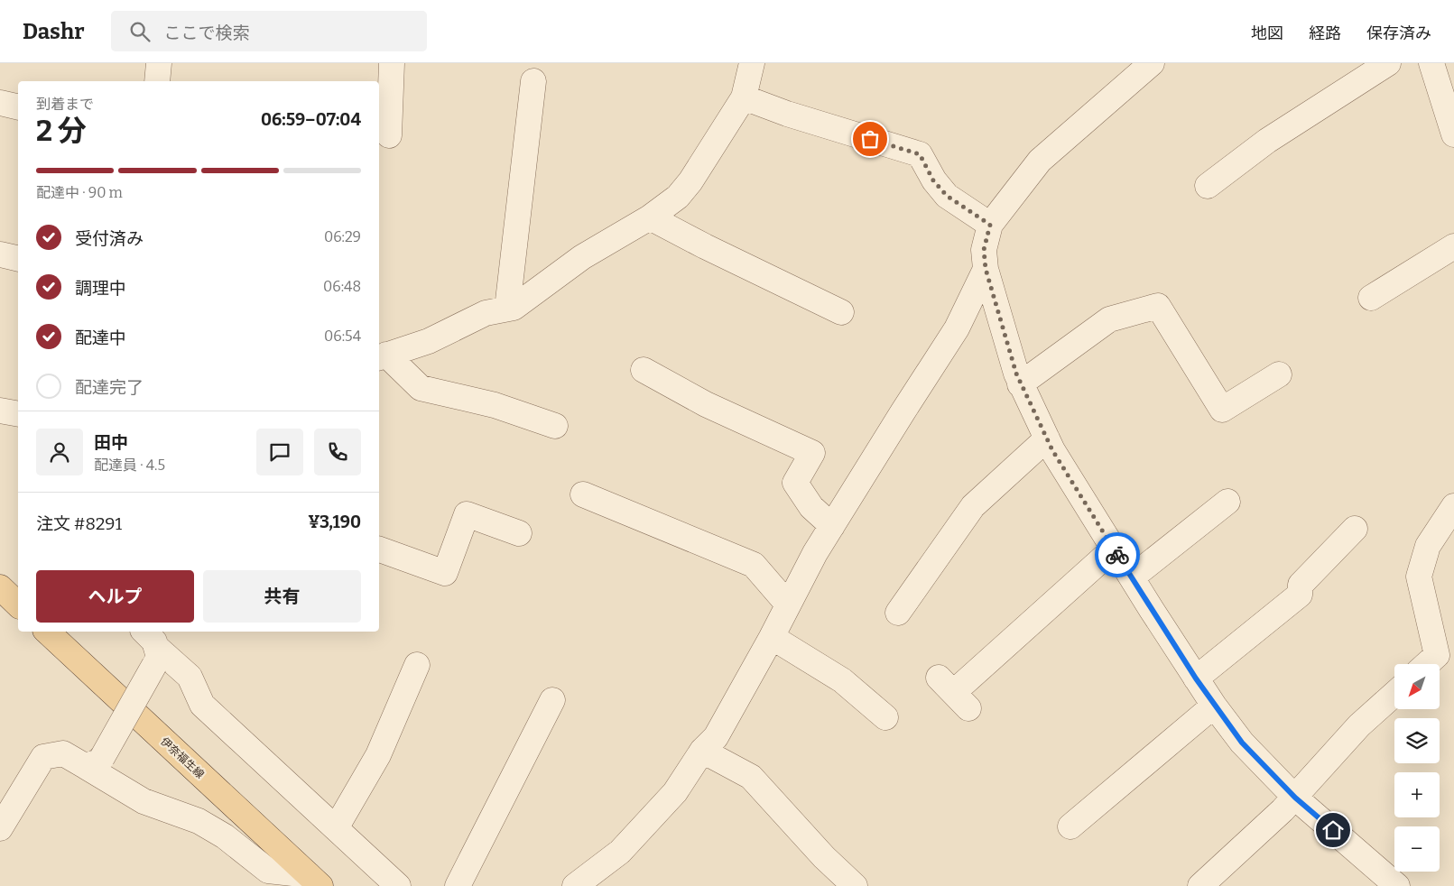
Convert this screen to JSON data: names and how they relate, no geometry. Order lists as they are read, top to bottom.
{
  "streets": {
    "main road": ["伊奈福生線"]
  },
  "north": "bottom left",
  "page": {
    "header": "Dashr",
    "search": "ここで検索",
    "nav": ["地図", "経路", "保存済み"],
    "heading": ["2 分", "到着まで", "06:59–07:04"],
    "panel": [
      "田中",
      "配達員 · 4.5",
      "注文 #8291",
      "¥3,190"
    ],
    "bar": "配達中 · 90 m",
    "list": [
      ["受付済み", "06:29"],
      ["調理中", "06:48"],
      ["配達中", "06:54"],
      "配達完了"
    ],
    "buttons": ["ヘルプ", "共有"],
    "map_buttons": ["+", "−"]
  }
}
